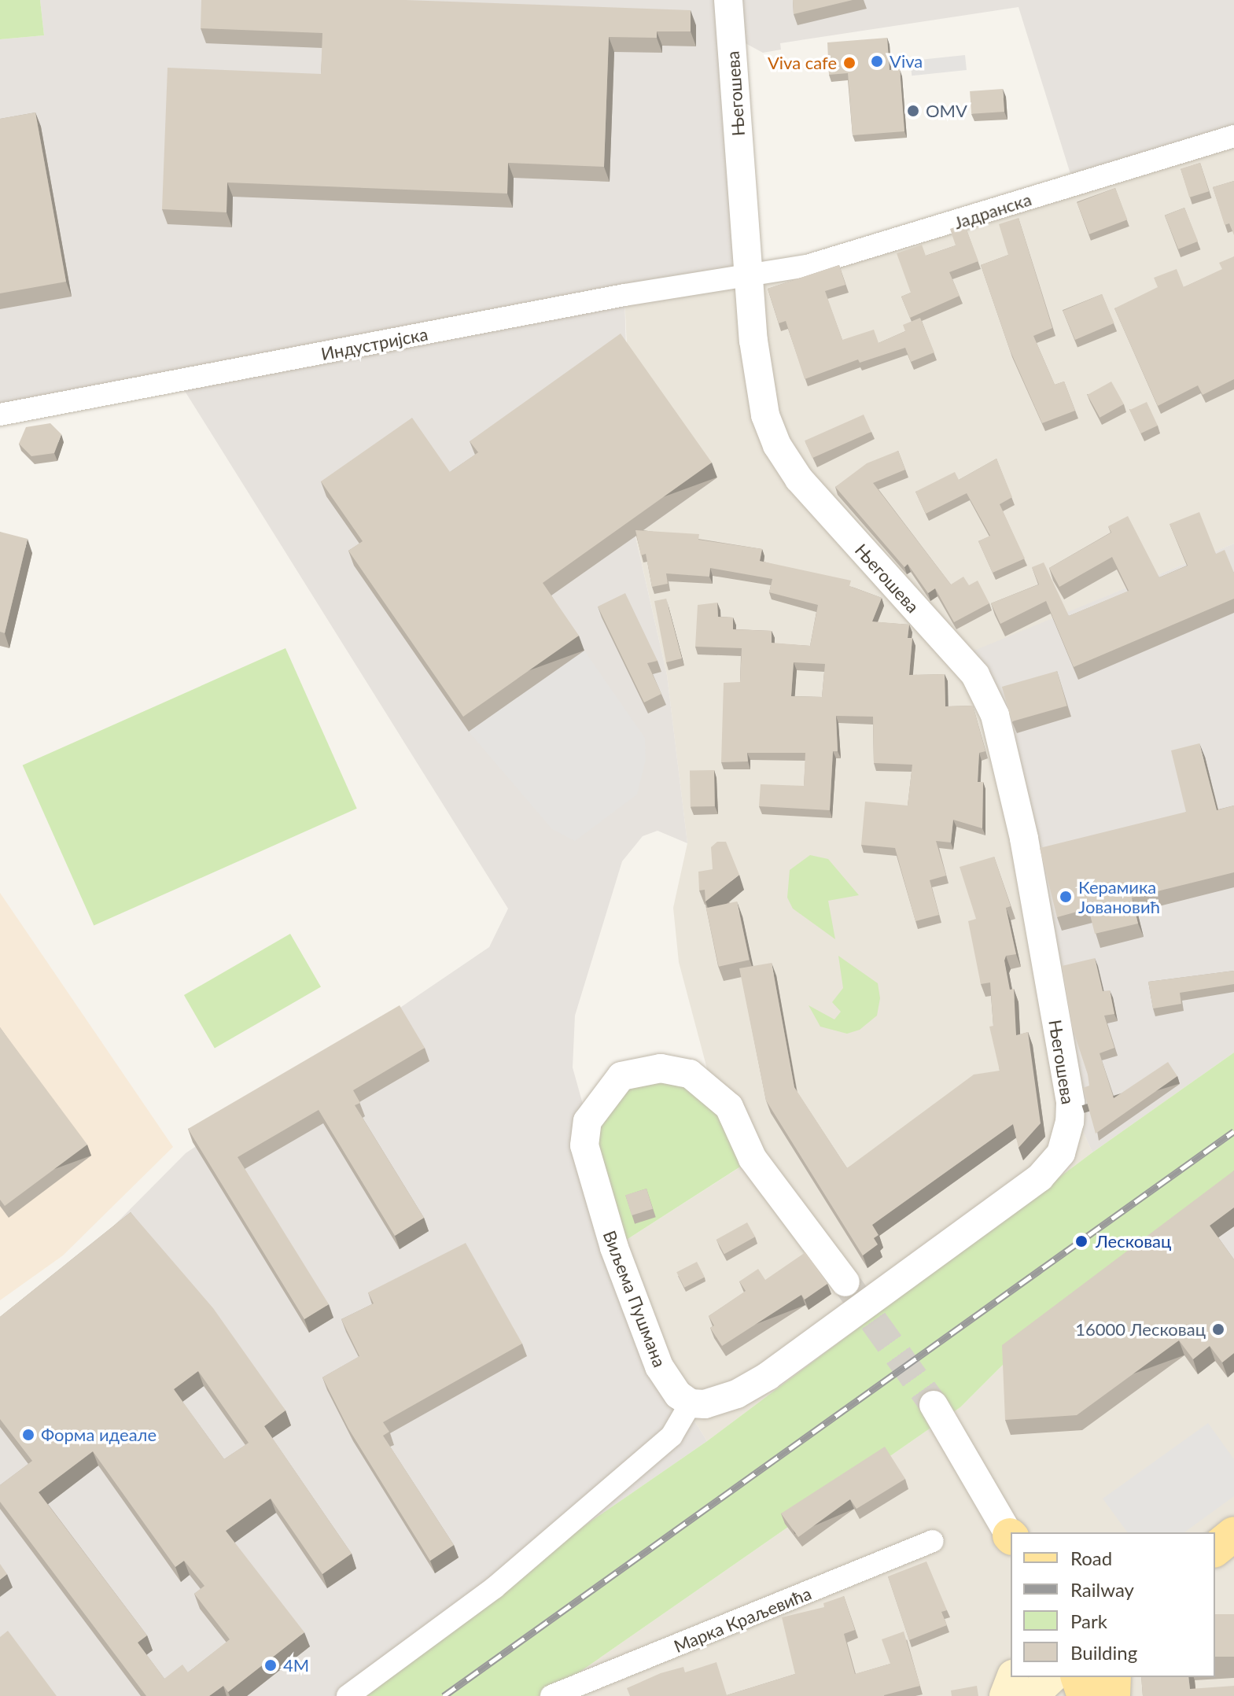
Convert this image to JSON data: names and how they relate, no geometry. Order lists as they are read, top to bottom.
{
  "streets": {
    "street": [
      "Његошева",
      "Јадранска",
      "Индустријска",
      "Виљема Пушмана",
      "Марка Краљевића"
    ]
  },
  "crossings": [
    ["Његошева", "Јадранска"],
    ["Његошева", "Индустријска"],
    ["Његошева", "Виљема Пушмана"],
    ["Јадранска", "Индустријска"]
  ],
  "places": [
    "Viva",
    "Viva cafe",
    "OMV",
    "Керамика Јовановић",
    "Лесковац",
    "16000 Лесковац",
    "Форма идеале",
    "4M"
  ],
  "legend": [
    "Road",
    "Railway",
    "Park",
    "Building"
  ]
}
